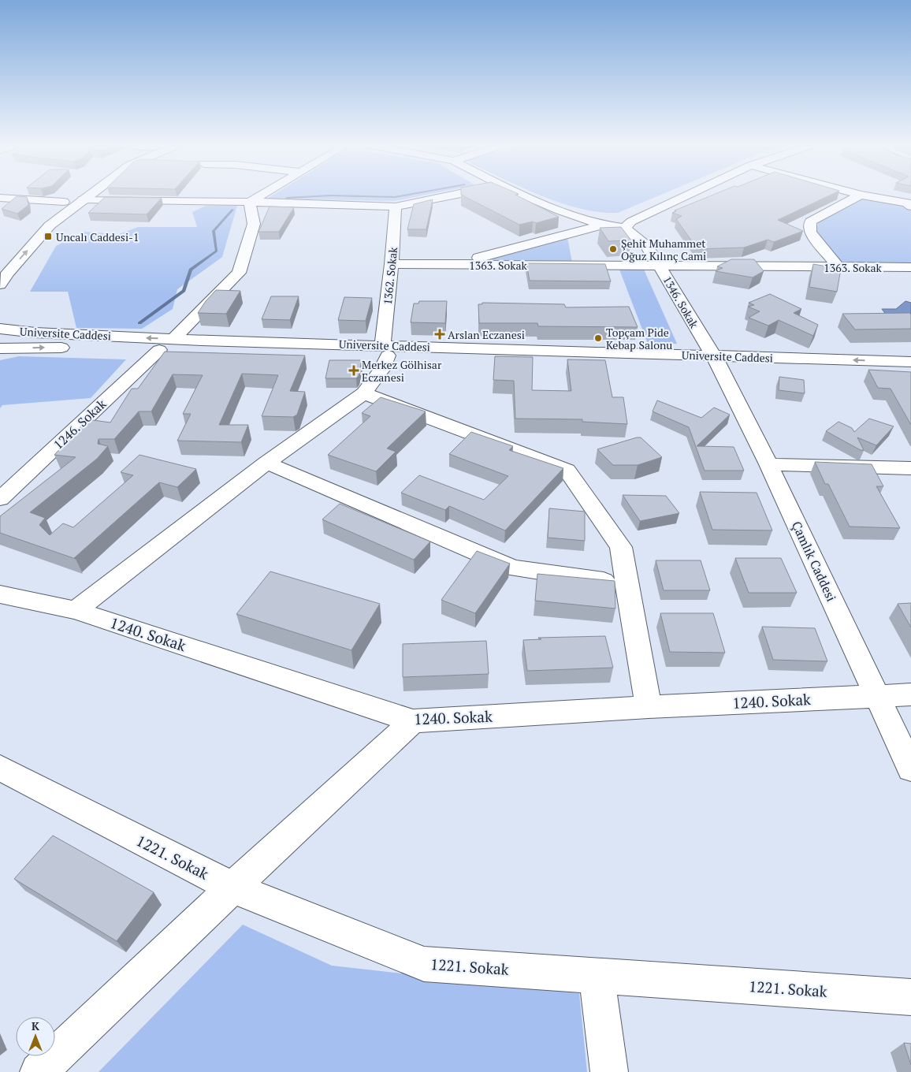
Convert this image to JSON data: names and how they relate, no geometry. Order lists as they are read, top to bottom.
{
  "streets": {
    "street": [
      "1363. Sokak",
      "1362. Sokak",
      "1346. Sokak",
      "Universite Caddesi",
      "1246. Sokak",
      "Çamlık Caddesi",
      "1240. Sokak",
      "1221. Sokak"
    ]
  },
  "crossings": [
    ["1363. Sokak", "1362. Sokak"],
    ["1363. Sokak", "1346. Sokak"],
    ["1362. Sokak", "Universite Caddesi"],
    ["1346. Sokak", "Universite Caddesi"],
    ["1346. Sokak", "Çamlık Caddesi"],
    ["Universite Caddesi", "1246. Sokak"],
    ["Universite Caddesi", "Çamlık Caddesi"],
    ["Çamlık Caddesi", "1240. Sokak"]
  ],
  "places": {
    "transit": ["Uncalı Caddesi-1"],
    "other": ["Şehit Muhammet Oğuz Kılınç Cami", "Topçam Pide Kebap Salonu"],
    "health": ["Arslan Eczanesi", "Merkez Gölhisar Eczanesi"]
  },
  "north": "top"
}
